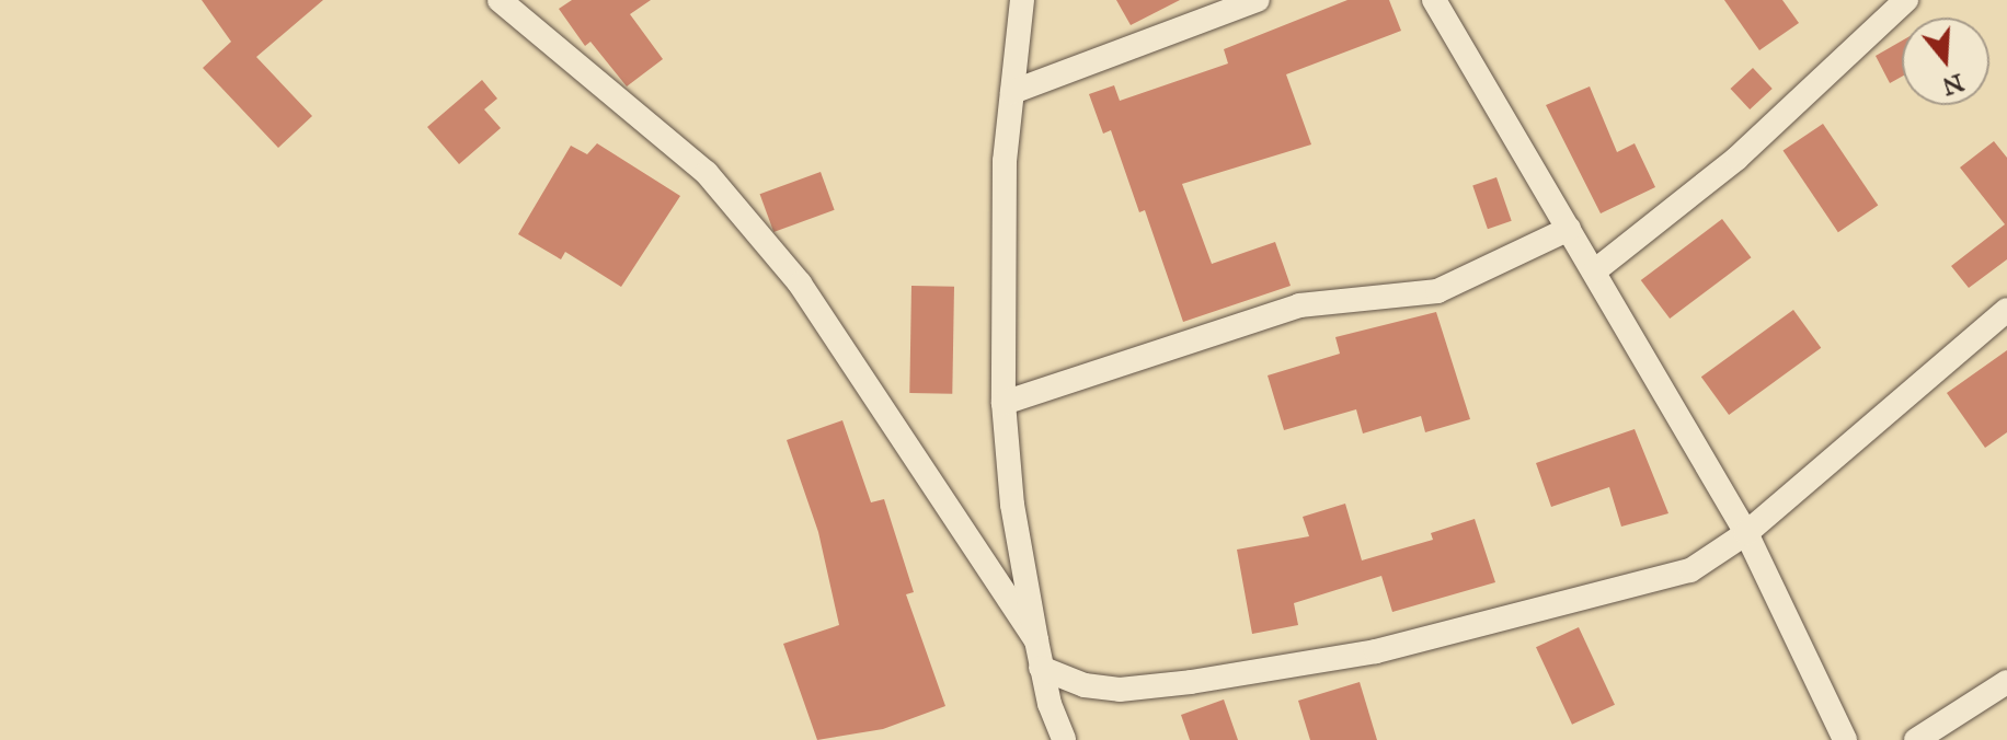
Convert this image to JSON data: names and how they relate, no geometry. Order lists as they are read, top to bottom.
{
  "north": "bottom"
}
